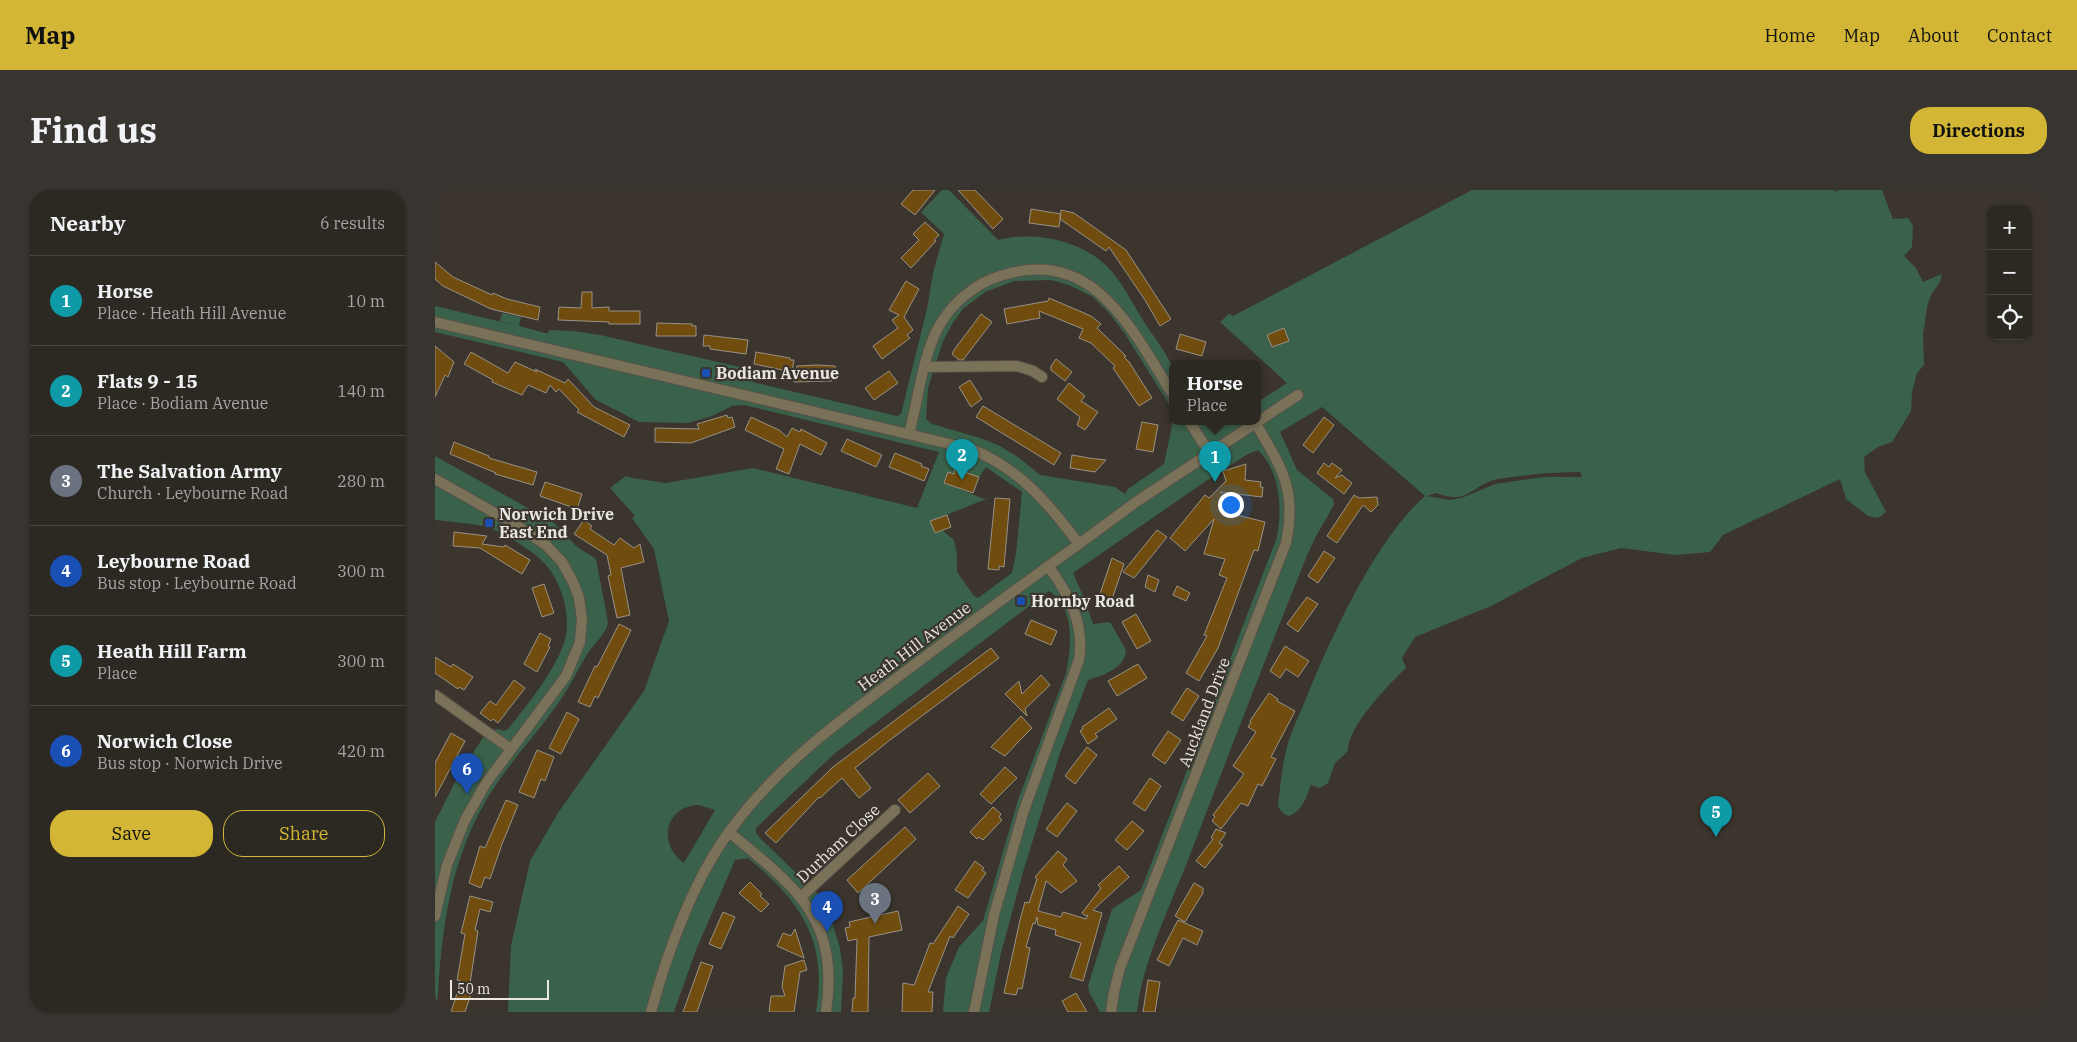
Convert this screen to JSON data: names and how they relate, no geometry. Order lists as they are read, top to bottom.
{
  "streets": {
    "street": ["Heath Hill Avenue", "Auckland Drive", "Durham Close"]
  },
  "places": {
    "transit": ["Bodiam Avenue", "Norwich Drive East End", "Hornby Road"]
  },
  "scale_bar": "50 m",
  "page": {
    "header": "Map",
    "nav": [
      "Home",
      "Map",
      "About",
      "Contact"
    ],
    "title": "Find us",
    "buttons": [
      "Directions",
      ["Save", "Share"]
    ],
    "heading": ["Nearby", "6 results"],
    "map_buttons": ["+", "−"],
    "list": [
      {
        "mark": "1",
        "name": "Horse",
        "note": "Place · Heath Hill Avenue",
        "value": "10 m"
      },
      {
        "mark": "2",
        "name": "Flats 9 - 15",
        "note": "Place · Bodiam Avenue",
        "value": "140 m"
      },
      {
        "mark": "3",
        "name": "The Salvation Army",
        "note": "Church · Leybourne Road",
        "value": "280 m"
      },
      {
        "mark": "4",
        "name": "Leybourne Road",
        "note": "Bus stop · Leybourne Road",
        "value": "300 m"
      },
      {
        "mark": "5",
        "name": "Heath Hill Farm",
        "note": "Place",
        "value": "300 m"
      },
      {
        "mark": "6",
        "name": "Norwich Close",
        "note": "Bus stop · Norwich Drive",
        "value": "420 m"
      }
    ],
    "popup": ["Horse", "Place"],
    "pins": [
      "2",
      "1",
      "6",
      "5",
      "3",
      "4"
    ],
    "scale": "50 m"
  }
}
